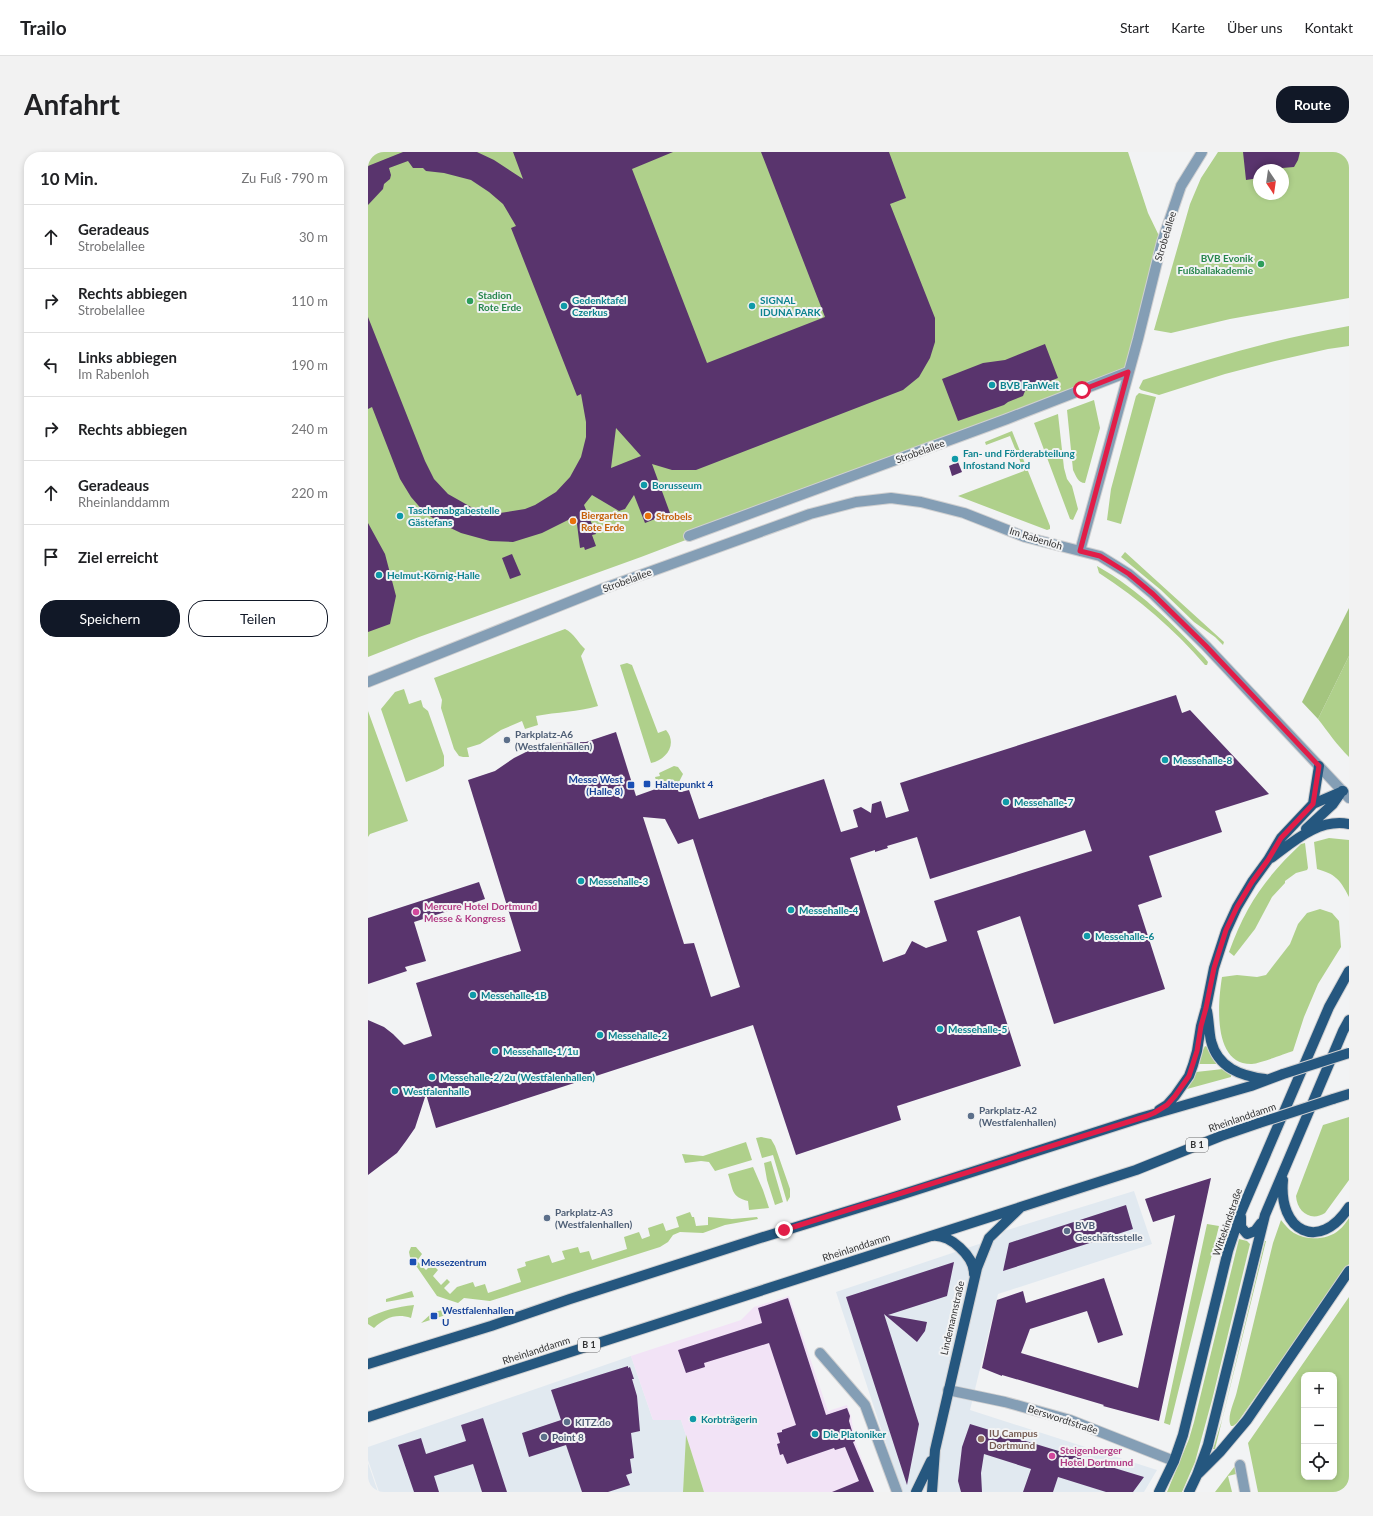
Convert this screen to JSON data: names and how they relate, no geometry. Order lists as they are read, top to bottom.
{
  "streets": {
    "main road": [
      "Rheinlanddamm",
      "B 1",
      "Wittekindstraße",
      "Lindemannstraße"
    ],
    "street": ["Strobelallee", "Im Rabenloh", "Berswordtstraße"]
  },
  "crossings": [
    ["Strobelallee", "Im Rabenloh"],
    ["Rheinlanddamm", "Lindemannstraße"],
    ["Wittekindstraße", "Berswordtstraße"],
    ["Lindemannstraße", "Berswordtstraße"]
  ],
  "places": {
    "other": [
      "BVB Evonik Fußballakademie",
      "Stadion Rote Erde",
      "Gedenktafel Czerkus",
      "SIGNAL IDUNA PARK",
      "BVB FanWelt",
      "Fan- und Förderabteilung Infostand Nord",
      "Borusseum",
      "Taschenabgabestelle Gästefans",
      "Strobels",
      "Biergarten Rote Erde",
      "Helmut-Körnig-Halle",
      "Parkplatz-A6 (Westfalenhallen)",
      "Messehalle-8",
      "Messehalle-7",
      "Messehalle-3",
      "Messehalle-4",
      "Mercure Hotel Dortmund Messe & Kongress",
      "Messehalle-6",
      "Messehalle-1B",
      "Messehalle-5",
      "Messehalle-2",
      "Messehalle-1/1u",
      "Messehalle-2/2u (Westfalenhallen)",
      "Westfalenhalle",
      "Parkplatz-A2 (Westfalenhallen)",
      "Parkplatz-A3 (Westfalenhallen)",
      "BVB Geschäftsstelle",
      "Korbträgerin",
      "KITZ.do",
      "Die Platoniker",
      "Point 8",
      "IU Campus Dortmund",
      "Steigenberger Hotel Dortmund"
    ],
    "transit": [
      "Haltepunkt 4",
      "Messe West (Halle 8)",
      "Messezentrum",
      "Westfalenhallen U"
    ]
  },
  "north": "bottom",
  "page": {
    "header": "Trailo",
    "nav": [
      "Start",
      "Karte",
      "Über uns",
      "Kontakt"
    ],
    "buttons": [
      "Route",
      ["Speichern", "Teilen"]
    ],
    "title": "Anfahrt",
    "heading": ["10 Min.", "Zu Fuß · 790 m"],
    "list": [
      ["Geradeaus", "Strobelallee", "30 m"],
      ["Rechts abbiegen", "Strobelallee", "110 m"],
      ["Links abbiegen", "Im Rabenloh", "190 m"],
      ["Rechts abbiegen", "240 m"],
      ["Geradeaus", "Rheinlanddamm", "220 m"],
      "Ziel erreicht"
    ],
    "map_buttons": ["+", "−"]
  }
}
